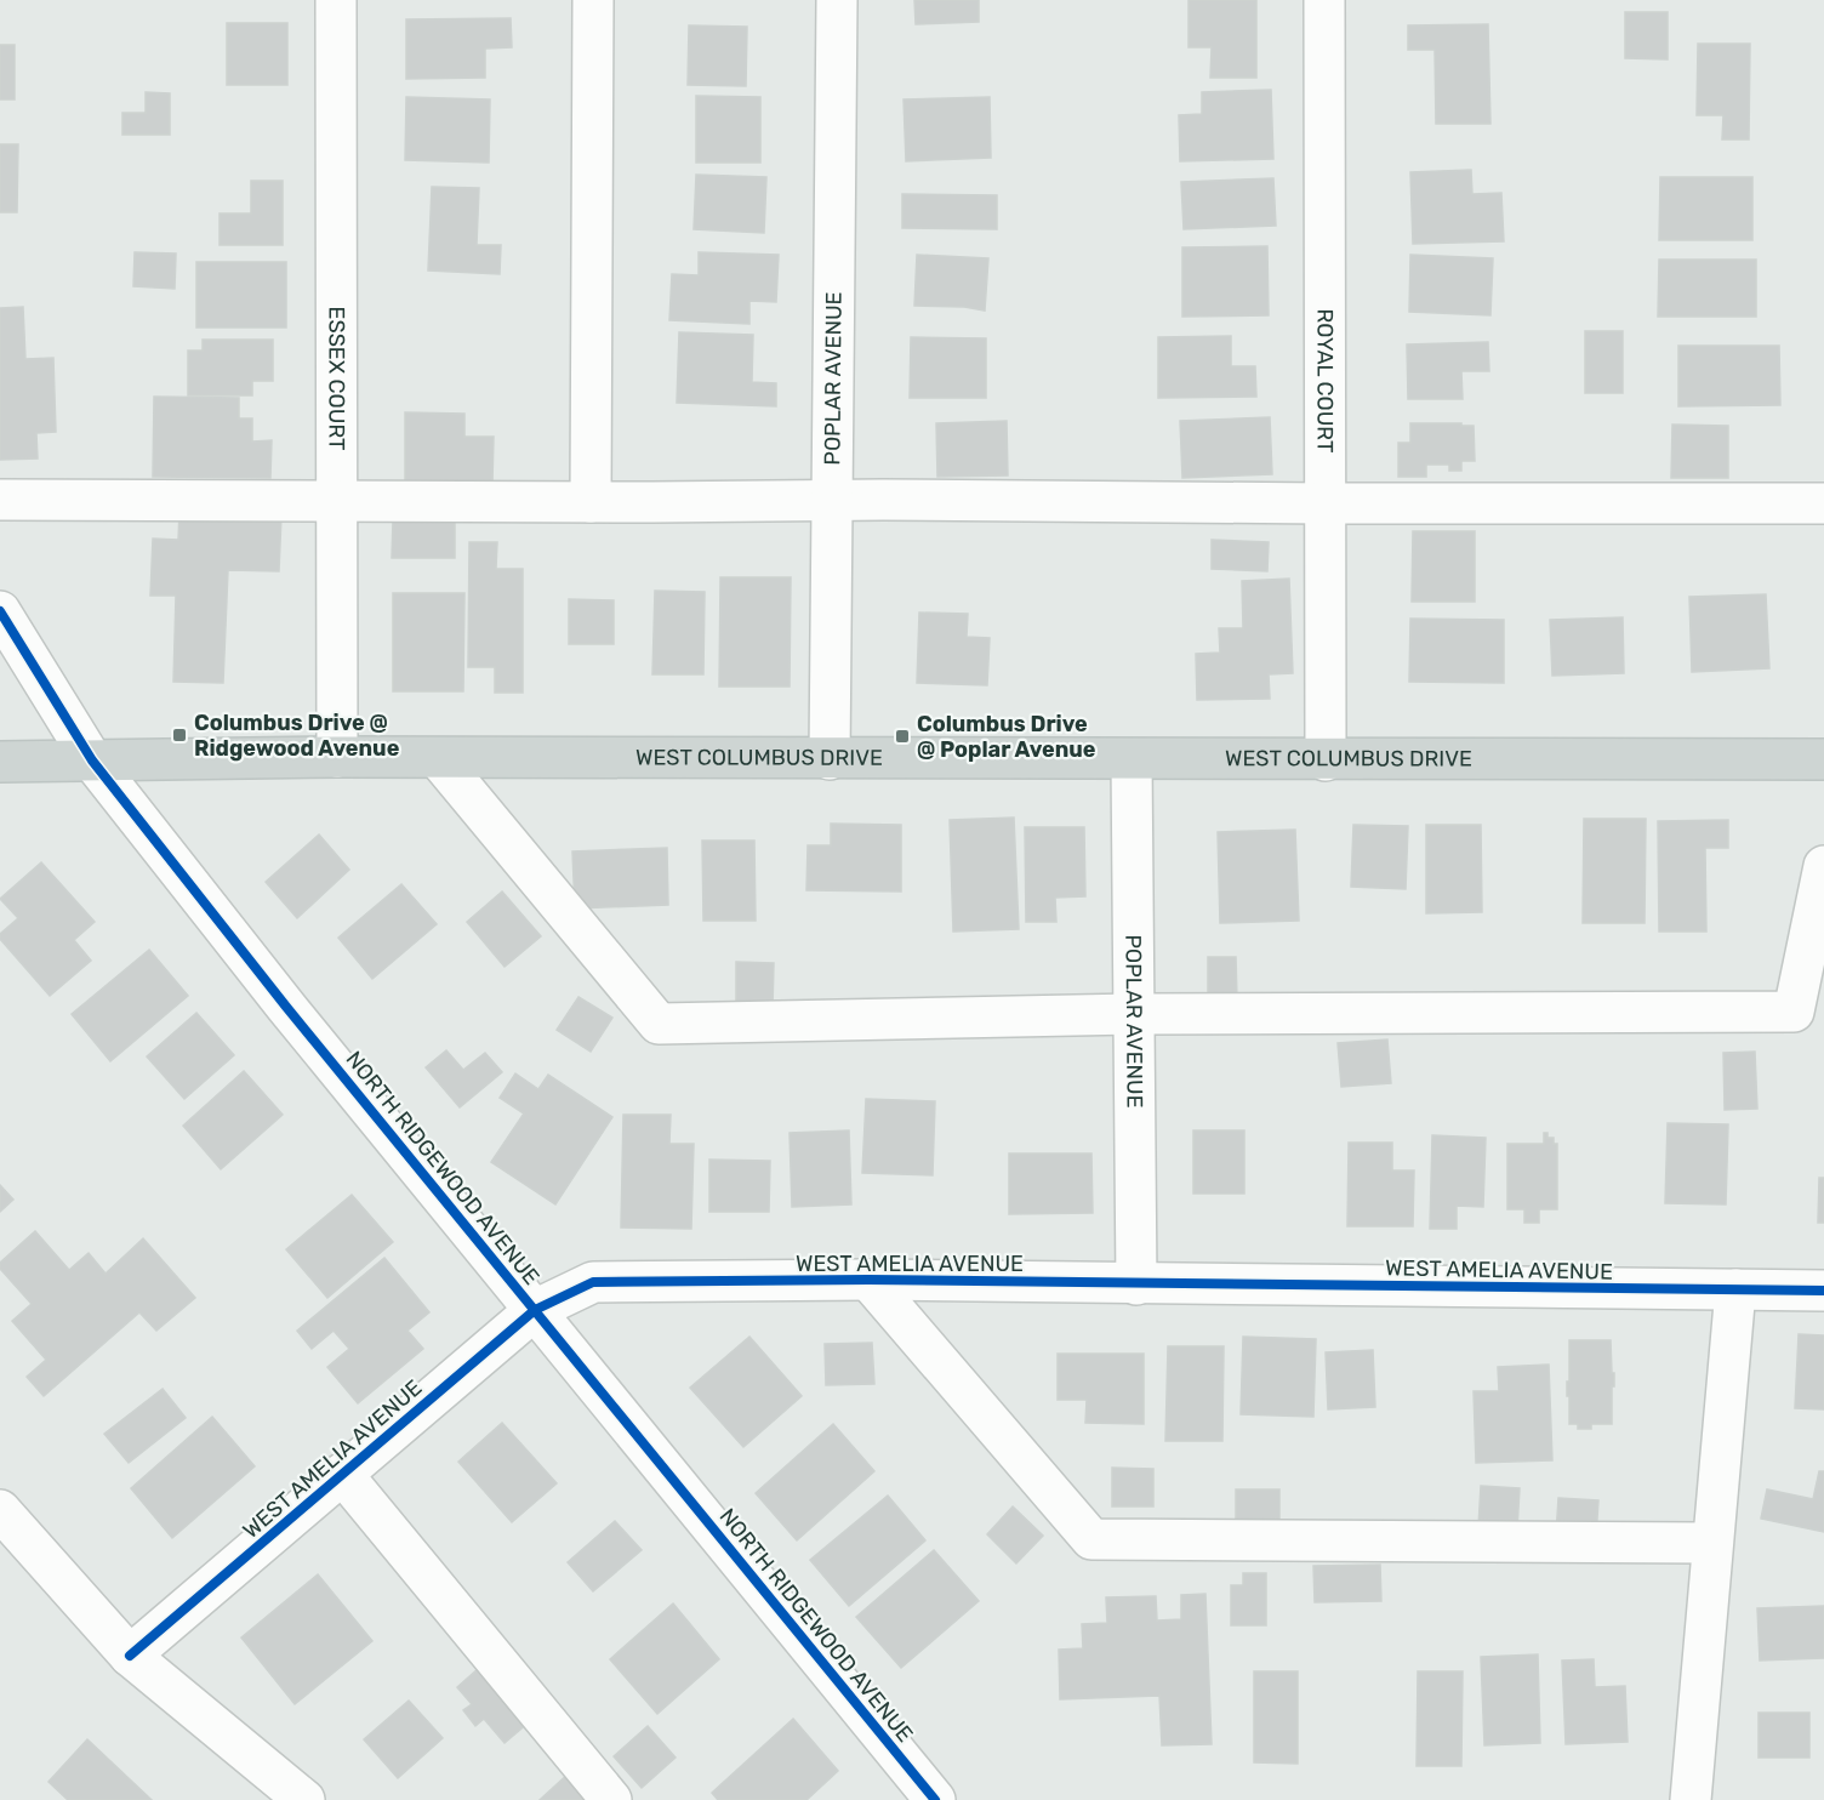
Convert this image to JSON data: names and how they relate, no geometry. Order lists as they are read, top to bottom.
{
  "streets": {
    "main road": ["WEST COLUMBUS DRIVE"],
    "street": [
      "ESSEX COURT",
      "POPLAR AVENUE",
      "ROYAL COURT",
      "NORTH RIDGEWOOD AVENUE",
      "WEST AMELIA AVENUE"
    ]
  },
  "crossings": [
    ["ESSEX COURT", "WEST COLUMBUS DRIVE"],
    ["POPLAR AVENUE", "WEST COLUMBUS DRIVE"],
    ["POPLAR AVENUE", "WEST AMELIA AVENUE"],
    ["ROYAL COURT", "WEST COLUMBUS DRIVE"],
    ["WEST COLUMBUS DRIVE", "NORTH RIDGEWOOD AVENUE"],
    ["NORTH RIDGEWOOD AVENUE", "WEST AMELIA AVENUE"]
  ],
  "places": {
    "transit": ["Columbus Drive @ Ridgewood Avenue", "Columbus Drive @ Poplar Avenue"]
  }
}
